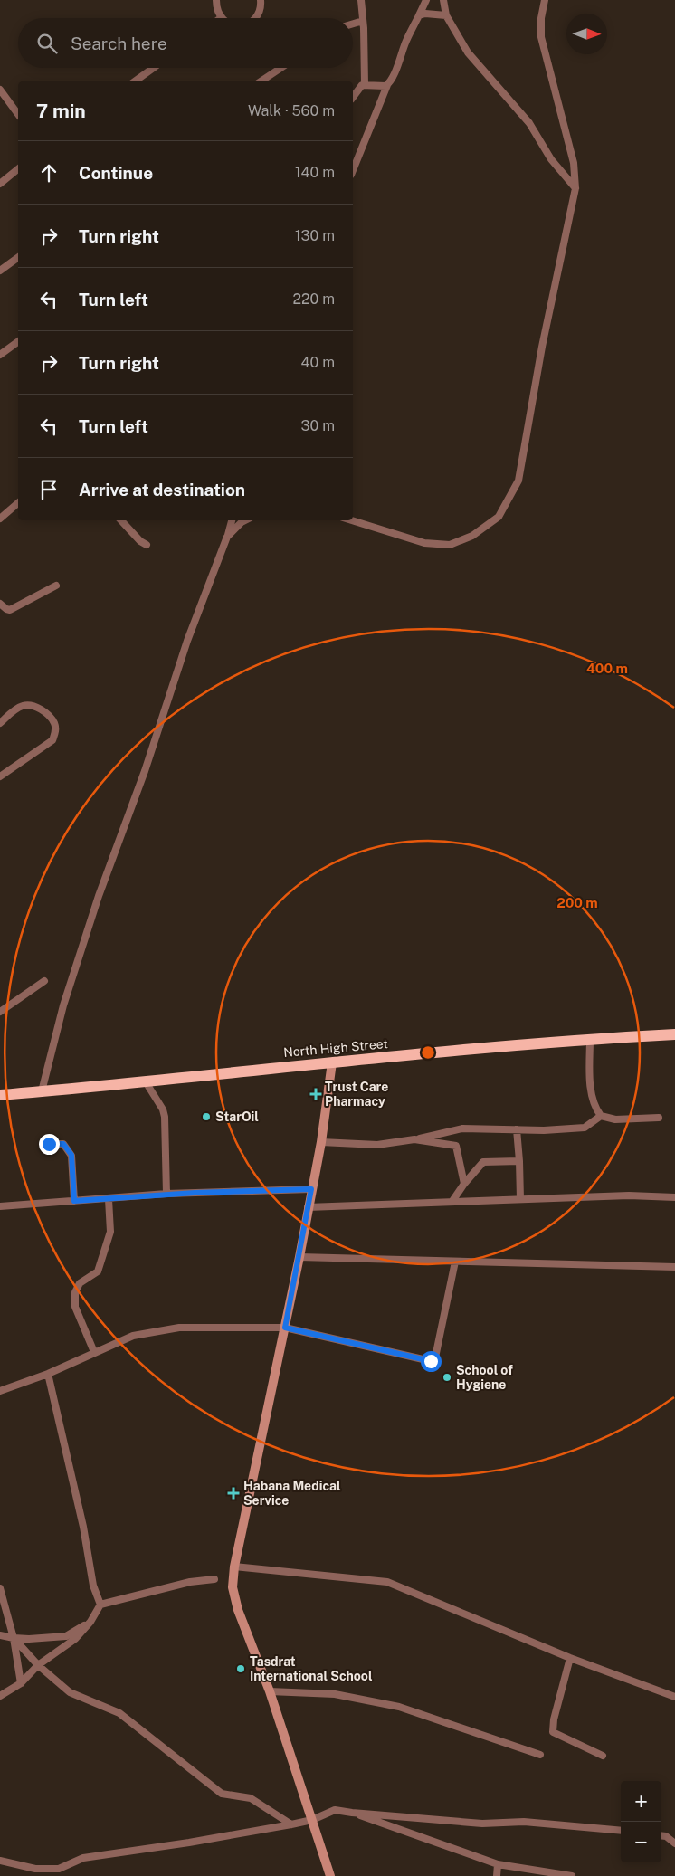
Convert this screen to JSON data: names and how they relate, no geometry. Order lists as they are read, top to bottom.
{
  "streets": {
    "highway": ["North High Street"]
  },
  "places": {
    "health": ["Trust Care Pharmacy", "Habana Medical Service"],
    "other": ["StarOil", "School of Hygiene", "Tasdrat International School"]
  },
  "north": "right",
  "page": {
    "search": "Search here",
    "heading": ["7 min", "Walk · 560 m"],
    "list": [
      ["Continue", "140 m"],
      ["Turn right", "130 m"],
      ["Turn left", "220 m"],
      ["Turn right", "40 m"],
      ["Turn left", "30 m"],
      "Arrive at destination"
    ],
    "map_buttons": ["+", "−"]
  },
  "rings": ["400 m", "200 m"]
}
